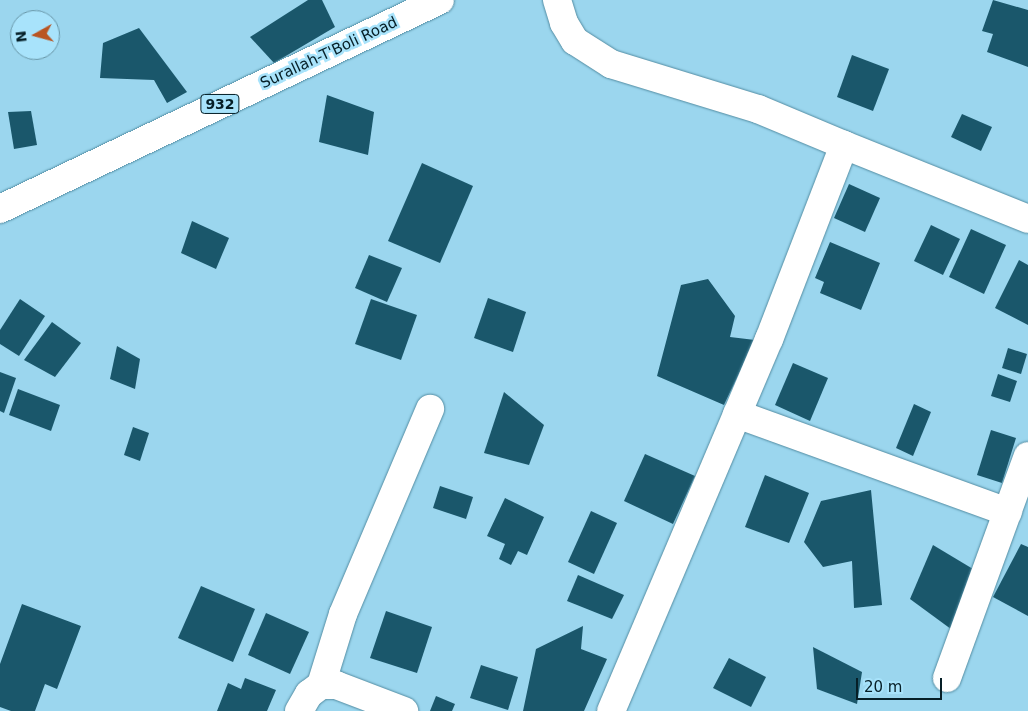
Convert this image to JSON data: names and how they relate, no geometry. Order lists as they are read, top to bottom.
{
  "streets": {
    "street": ["Surallah-T'Boli Road", "932"]
  },
  "scale_bar": "20 m",
  "north": "left"
}
